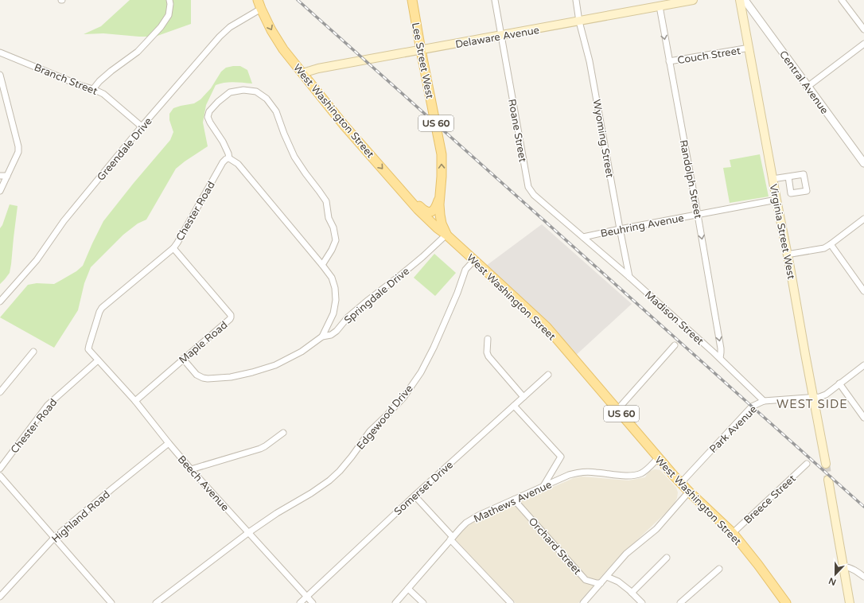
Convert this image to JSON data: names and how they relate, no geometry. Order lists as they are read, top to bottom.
{
  "streets": {
    "main road": [
      "Delaware Avenue",
      "Lee Street West",
      "West Washington Street",
      "US 60",
      "Virginia Street West"
    ],
    "street": [
      "Couch Street",
      "Branch Street",
      "Central Avenue",
      "Roane Street",
      "Wyoming Street",
      "Greendale Drive",
      "Randolph Street",
      "Chester Road",
      "Beuhring Avenue",
      "Springdale Drive",
      "Madison Street",
      "Maple Road",
      "Edgewood Drive",
      "Park Avenue",
      "Beech Avenue",
      "Somerset Drive",
      "Breece Street",
      "Mathews Avenue",
      "Highland Road",
      "Orchard Street"
    ]
  },
  "crossings": [
    ["Delaware Avenue", "Lee Street West"],
    ["Delaware Avenue", "West Washington Street"],
    ["Delaware Avenue", "Roane Street"],
    ["Delaware Avenue", "Wyoming Street"],
    ["Delaware Avenue", "Randolph Street"],
    ["Couch Street", "Randolph Street"],
    ["Couch Street", "Virginia Street West"],
    ["Lee Street West", "West Washington Street"],
    ["Lee Street West", "Springdale Drive"],
    ["Branch Street", "Greendale Drive"],
    ["West Washington Street", "Greendale Drive"],
    ["West Washington Street", "Springdale Drive"],
    ["West Washington Street", "Edgewood Drive"],
    ["West Washington Street", "Park Avenue"],
    ["West Washington Street", "Breece Street"],
    ["West Washington Street", "Mathews Avenue"],
    ["Roane Street", "Beuhring Avenue"],
    ["Roane Street", "Madison Street"],
    ["Wyoming Street", "Beuhring Avenue"],
    ["Wyoming Street", "Madison Street"],
    ["Randolph Street", "Beuhring Avenue"],
    ["Randolph Street", "Madison Street"],
    ["Chester Road", "Maple Road"],
    ["Chester Road", "Beech Avenue"],
    ["Beuhring Avenue", "Virginia Street West"],
    ["Beuhring Avenue", "Madison Street"],
    ["Virginia Street West", "Park Avenue"],
    ["Springdale Drive", "Maple Road"],
    ["Madison Street", "Park Avenue"],
    ["Maple Road", "Beech Avenue"],
    ["Edgewood Drive", "Beech Avenue"],
    ["Beech Avenue", "Somerset Drive"],
    ["Beech Avenue", "Highland Road"],
    ["Mathews Avenue", "Orchard Street"]
  ],
  "one_way": ["Lee Street West", "Randolph Street"],
  "districts": ["WEST SIDE"],
  "north": "bottom"
}
